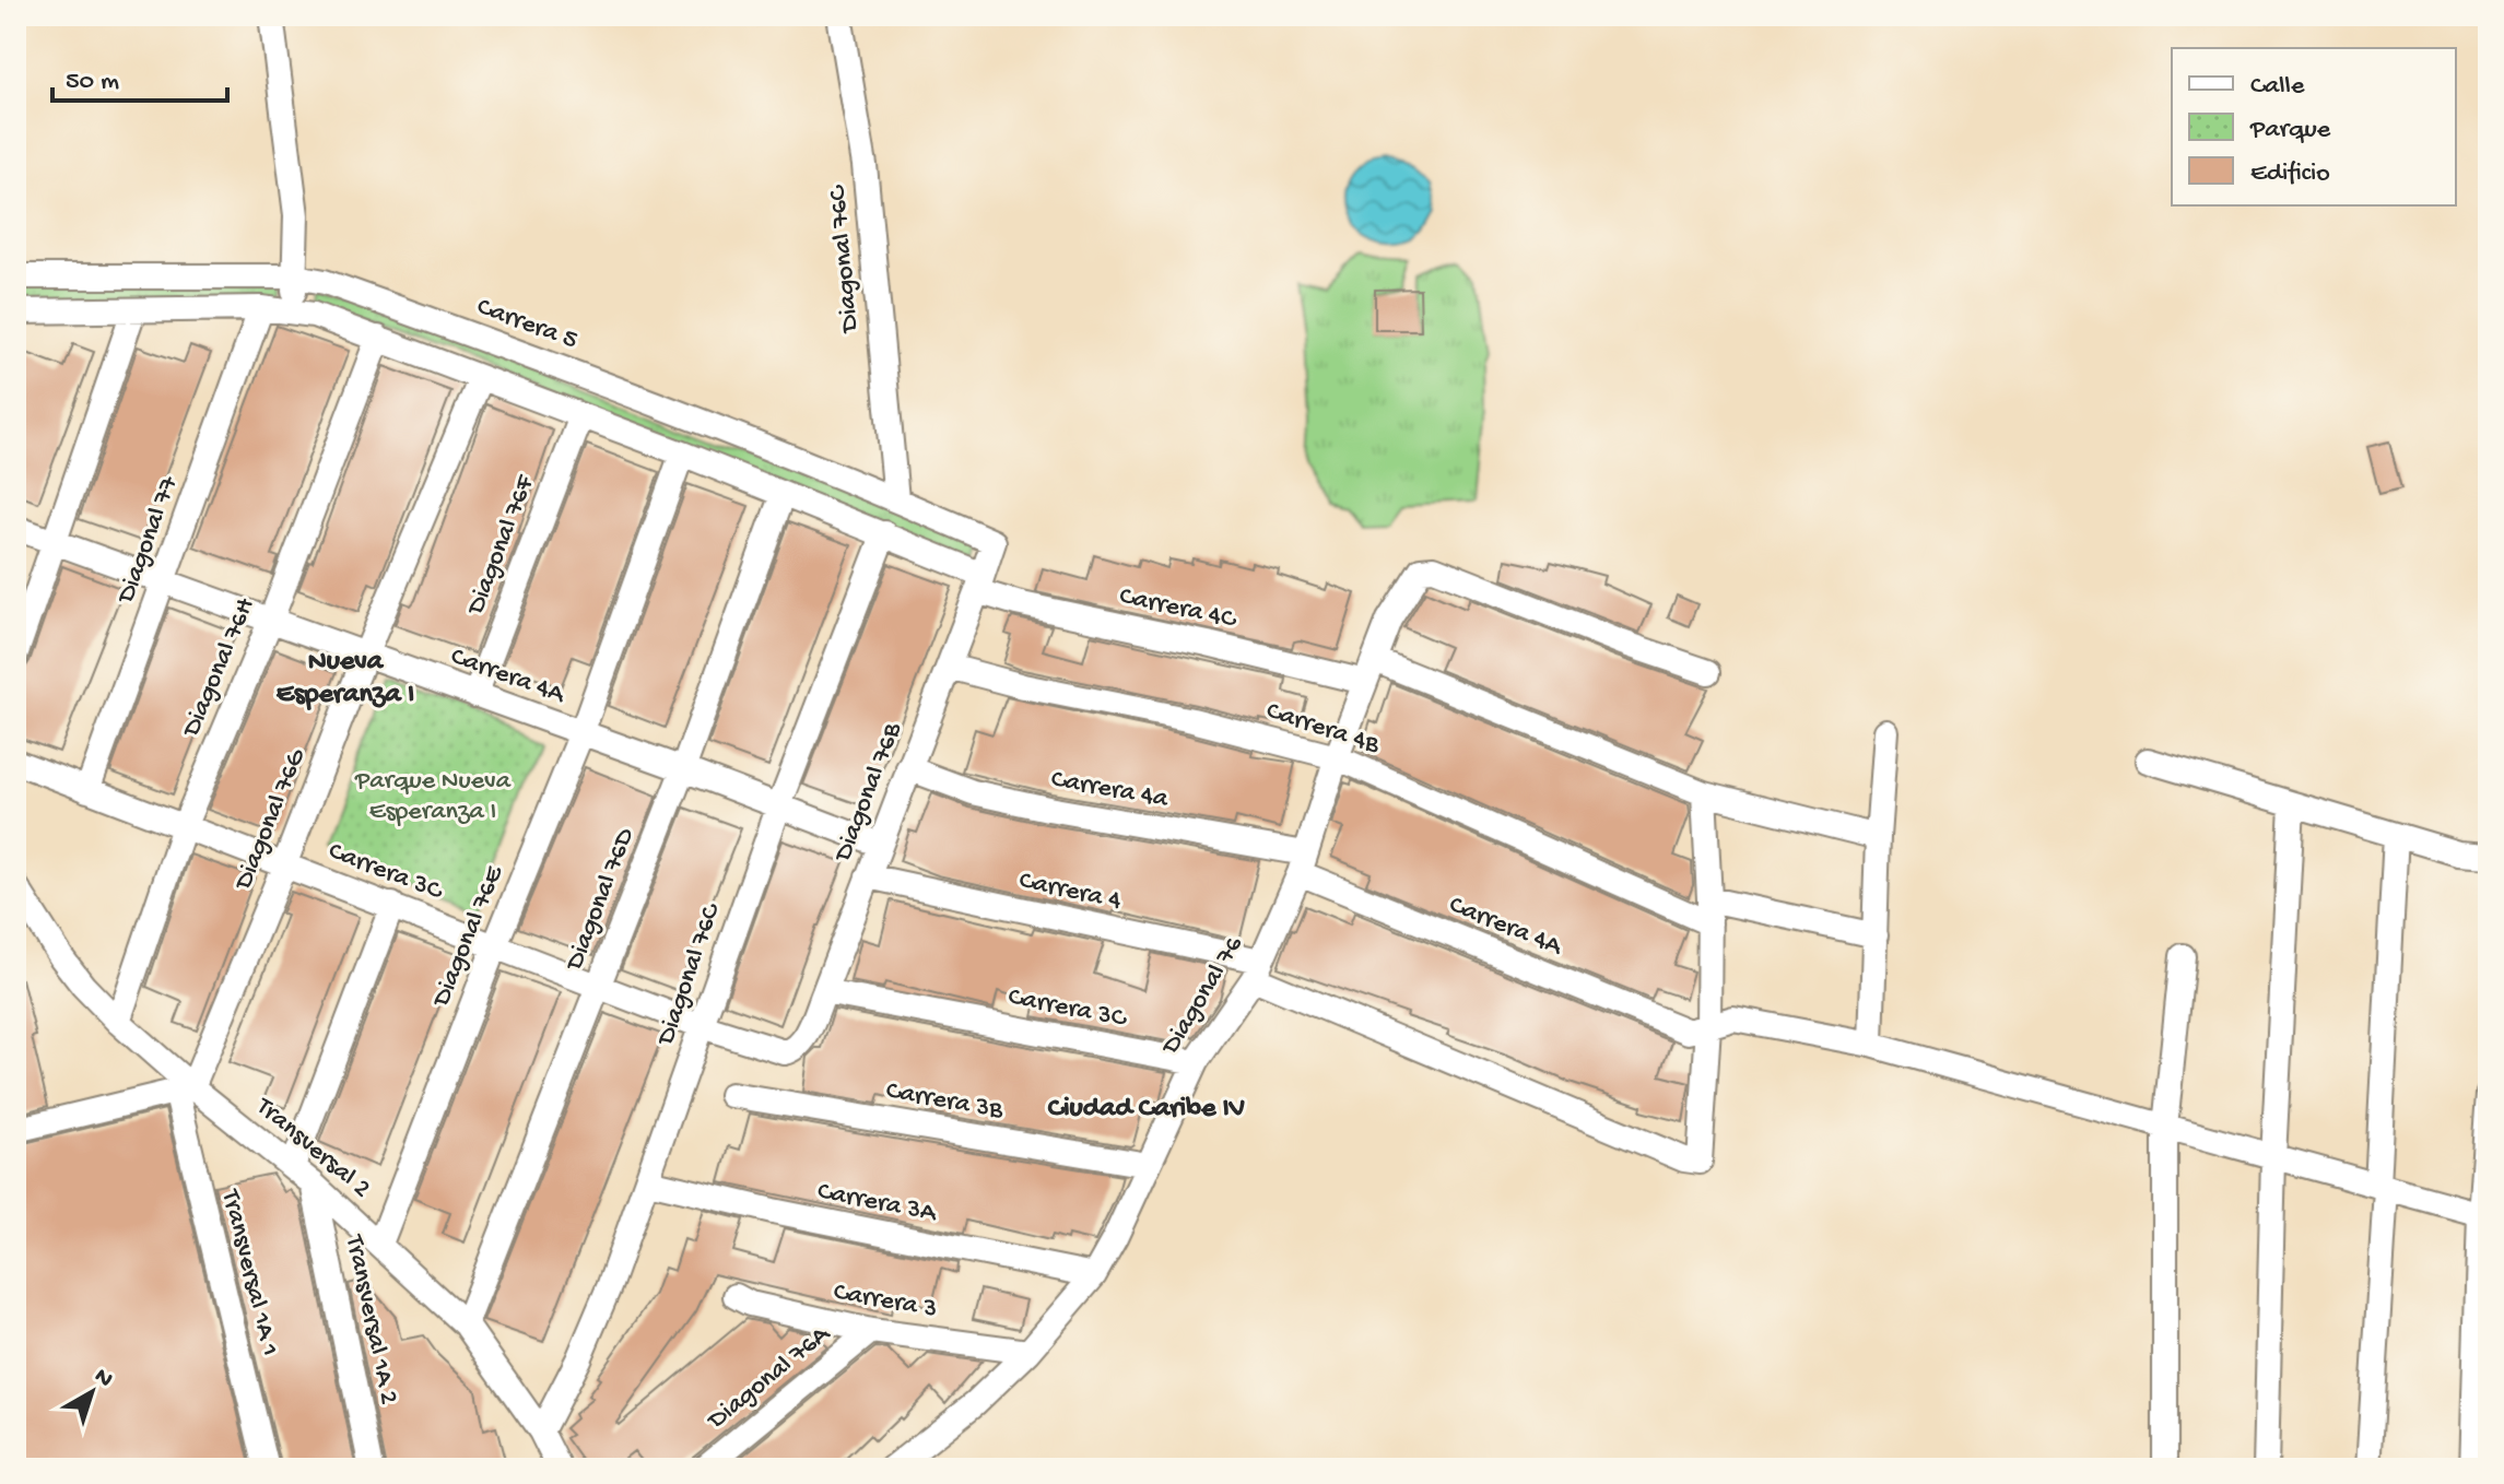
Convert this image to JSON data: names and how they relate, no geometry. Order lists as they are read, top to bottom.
{
  "streets": {
    "street": [
      "Diagonal 76C",
      "Carrera 5",
      "Diagonal 77",
      "Diagonal 76F",
      "Carrera 4C",
      "Diagonal 76H",
      "Carrera 4A",
      "Carrera 4B",
      "Carrera 4a",
      "Diagonal 76B",
      "Diagonal 76G",
      "Carrera 3C",
      "Carrera 4",
      "Diagonal 76D",
      "Diagonal 76E",
      "Diagonal 76",
      "Carrera 3B",
      "Transversal 2",
      "Carrera 3A",
      "Transversal 1A 1",
      "Carrera 3",
      "Transversal 1A 2",
      "Diagonal 76A"
    ]
  },
  "crossings": [
    ["Diagonal 76C", "Carrera 5"],
    ["Diagonal 76C", "Carrera 4A"],
    ["Diagonal 76C", "Carrera 3C"],
    ["Diagonal 76C", "Transversal 2"],
    ["Diagonal 76C", "Carrera 3A"],
    ["Carrera 5", "Diagonal 76B"],
    ["Diagonal 77", "Carrera 4A"],
    ["Diagonal 77", "Carrera 3C"],
    ["Diagonal 76F", "Carrera 4A"],
    ["Carrera 4C", "Diagonal 76B"],
    ["Carrera 4C", "Diagonal 76"],
    ["Diagonal 76H", "Carrera 4A"],
    ["Diagonal 76H", "Carrera 3C"],
    ["Diagonal 76H", "Transversal 2"],
    ["Carrera 4A", "Carrera 4a"],
    ["Carrera 4A", "Diagonal 76B"],
    ["Carrera 4A", "Diagonal 76G"],
    ["Carrera 4A", "Carrera 4"],
    ["Carrera 4A", "Diagonal 76D"],
    ["Carrera 4A", "Diagonal 76E"],
    ["Carrera 4A", "Diagonal 76"],
    ["Carrera 4B", "Diagonal 76B"],
    ["Carrera 4B", "Diagonal 76"],
    ["Carrera 4a", "Diagonal 76B"],
    ["Carrera 4a", "Diagonal 76"],
    ["Diagonal 76B", "Carrera 3C"],
    ["Diagonal 76B", "Carrera 4"],
    ["Diagonal 76G", "Carrera 3C"],
    ["Diagonal 76G", "Transversal 2"],
    ["Diagonal 76G", "Transversal 1A 1"],
    ["Carrera 3C", "Diagonal 76D"],
    ["Carrera 3C", "Diagonal 76E"],
    ["Carrera 3C", "Diagonal 76"],
    ["Carrera 4", "Diagonal 76"],
    ["Diagonal 76D", "Transversal 2"],
    ["Diagonal 76E", "Transversal 2"],
    ["Diagonal 76", "Carrera 3B"],
    ["Diagonal 76", "Carrera 3A"],
    ["Diagonal 76", "Carrera 3"],
    ["Transversal 2", "Transversal 1A 1"],
    ["Transversal 2", "Transversal 1A 2"],
    ["Carrera 3", "Diagonal 76A"]
  ],
  "districts": ["Nueva Esperanza I", "Ciudad Caribe IV"],
  "parks": ["Parque Nueva Esperanza I"],
  "legend": ["Calle", "Parque", "Edificio"],
  "scale_bar": "50 m",
  "north": "top right"
}
